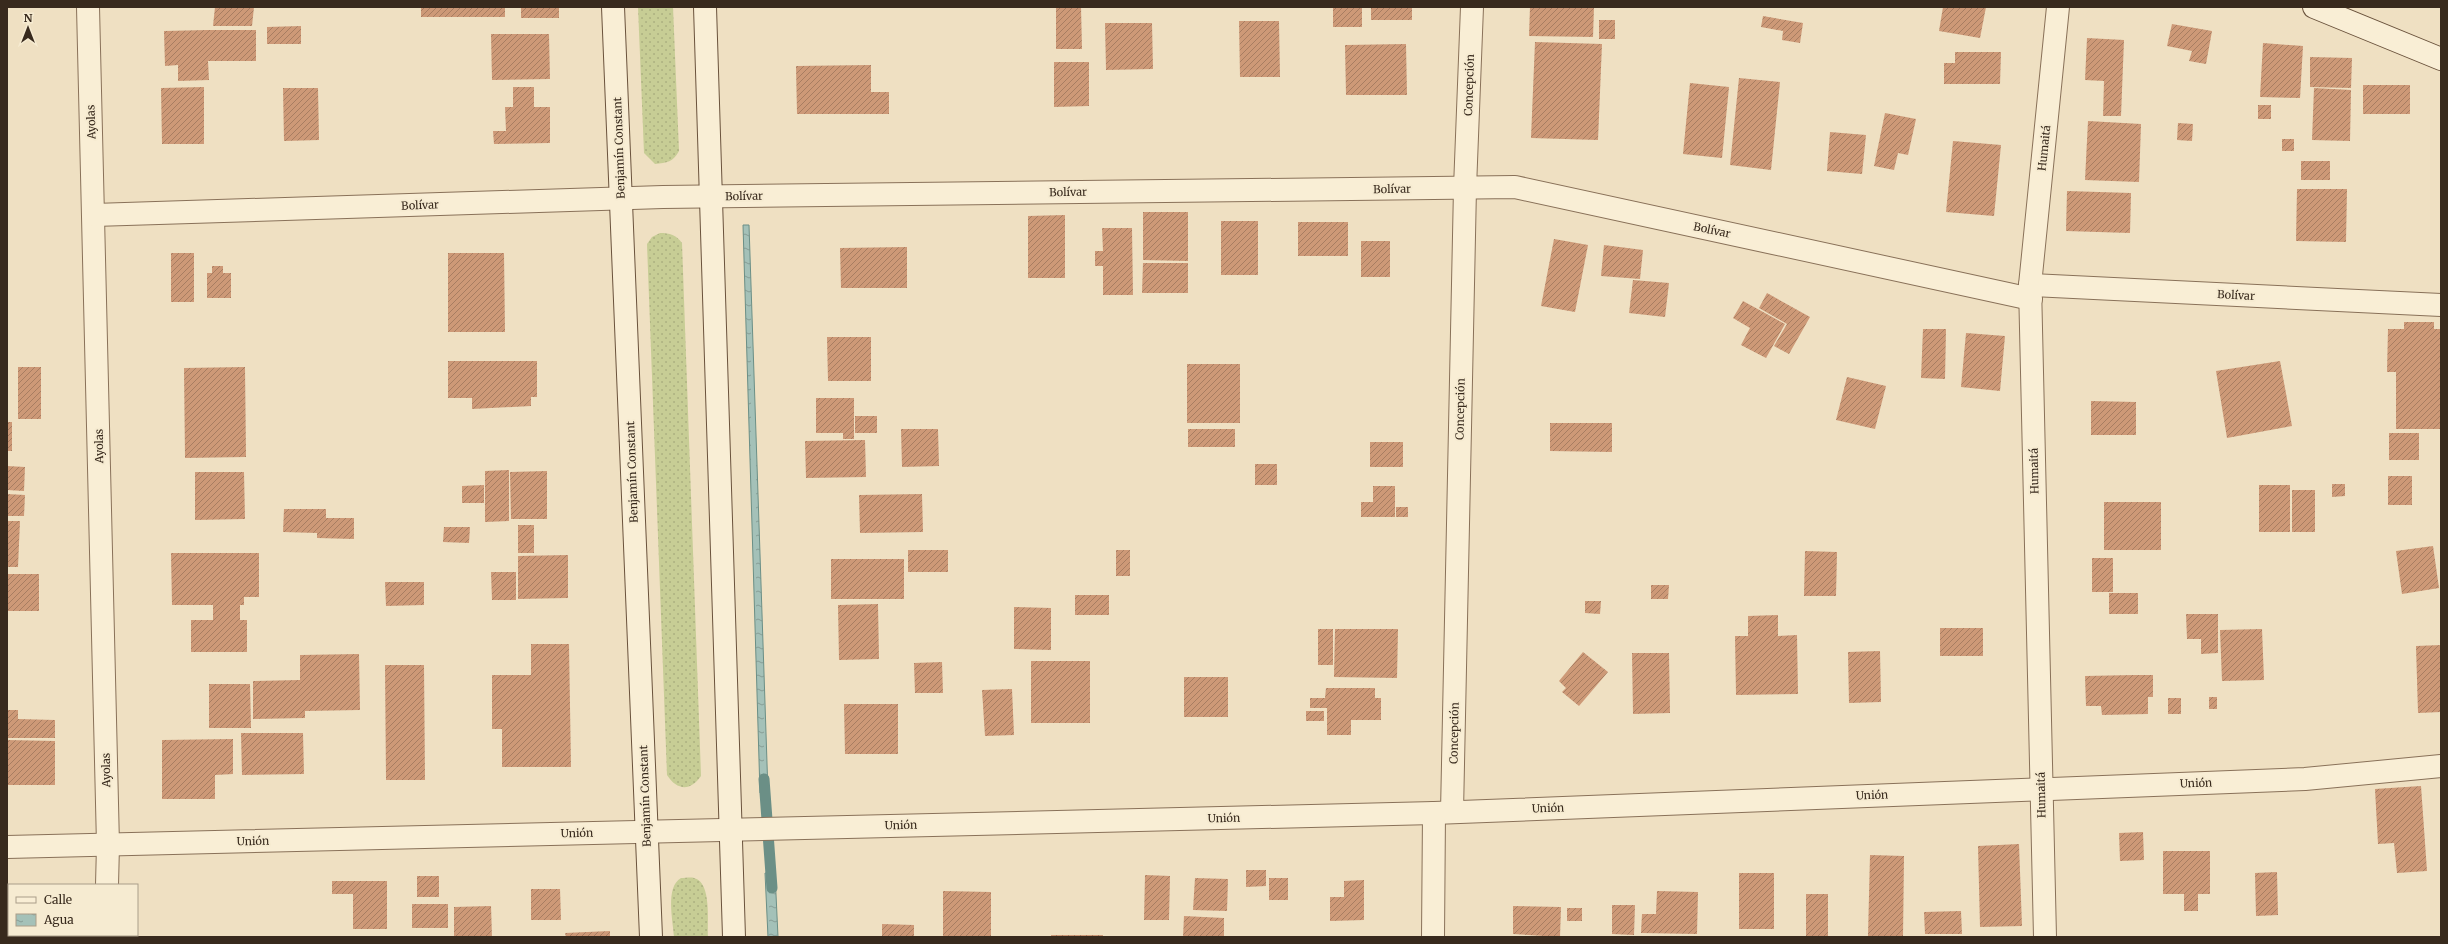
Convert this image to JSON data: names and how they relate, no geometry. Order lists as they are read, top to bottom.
{
  "streets": {
    "street": [
      "Concepción",
      "Ayolas",
      "Benjamín Constant",
      "Humaitá",
      "Bolívar",
      "Unión"
    ]
  },
  "crossings": [
    ["Concepción", "Bolívar"],
    ["Concepción", "Unión"],
    ["Ayolas", "Bolívar"],
    ["Ayolas", "Unión"],
    ["Benjamín Constant", "Bolívar"],
    ["Benjamín Constant", "Unión"],
    ["Humaitá", "Bolívar"],
    ["Humaitá", "Unión"]
  ],
  "legend": ["Calle", "Agua"],
  "north": "top"
}
